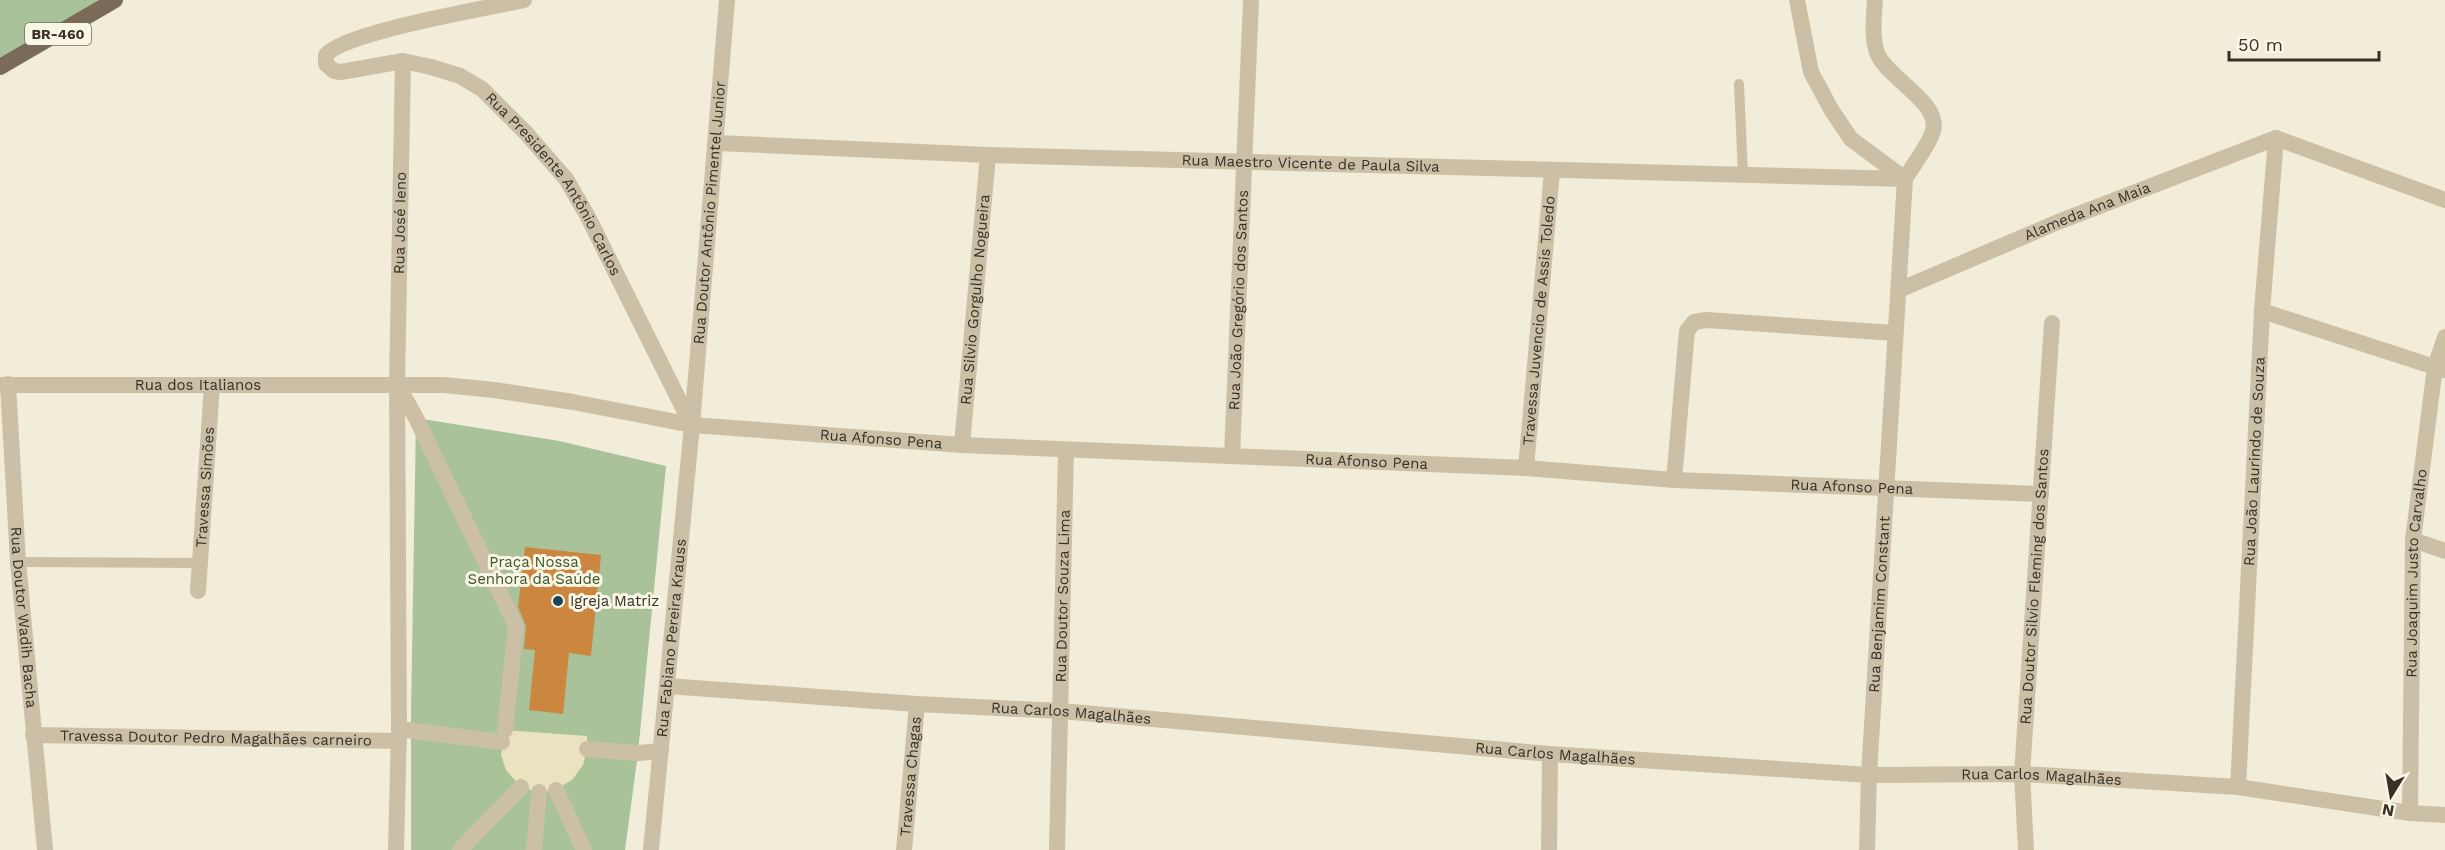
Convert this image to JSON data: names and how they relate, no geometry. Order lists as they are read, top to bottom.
{
  "streets": {
    "main road": ["BR-460"],
    "street": [
      "Rua Maestro Vicente de Paula Silva",
      "Rua Presidente Antônio Carlos",
      "Rua Doutor Antônio Pimentel Junior",
      "Alameda Ana Maia",
      "Rua José Ieno",
      "Rua Silvio Gorgulho Nogueira",
      "Rua João Gregório dos Santos",
      "Travessa Juvencio de Assis Toledo",
      "Rua dos Italianos",
      "Rua Afonso Pena",
      "Rua João Laurindo de Souza",
      "Travessa Simões",
      "Rua Joaquim Justo Carvalho",
      "Rua Doutor Silvio Fleming dos Santos",
      "Rua Doutor Souza Lima",
      "Rua Benjamim Constant",
      "Rua Doutor Wadih Bacha",
      "Rua Fabiano Pereira Krauss",
      "Rua Carlos Magalhães",
      "Travessa Doutor Pedro Magalhães carneiro",
      "Travessa Chagas"
    ]
  },
  "crossings": [
    ["Rua Maestro Vicente de Paula Silva", "Rua Doutor Antônio Pimentel Junior"],
    ["Rua Maestro Vicente de Paula Silva", "Rua Silvio Gorgulho Nogueira"],
    ["Rua Maestro Vicente de Paula Silva", "Rua João Gregório dos Santos"],
    ["Rua Maestro Vicente de Paula Silva", "Travessa Juvencio de Assis Toledo"],
    ["Rua Maestro Vicente de Paula Silva", "Rua Benjamim Constant"],
    ["Rua Presidente Antônio Carlos", "Rua Doutor Antônio Pimentel Junior"],
    ["Rua Presidente Antônio Carlos", "Rua José Ieno"],
    ["Rua Presidente Antônio Carlos", "Rua Afonso Pena"],
    ["Rua Presidente Antônio Carlos", "Rua Fabiano Pereira Krauss"],
    ["Rua Doutor Antônio Pimentel Junior", "Rua Afonso Pena"],
    ["Rua Doutor Antônio Pimentel Junior", "Rua Fabiano Pereira Krauss"],
    ["Alameda Ana Maia", "Rua João Laurindo de Souza"],
    ["Alameda Ana Maia", "Rua Benjamim Constant"],
    ["Rua José Ieno", "Rua dos Italianos"],
    ["Rua José Ieno", "Travessa Doutor Pedro Magalhães carneiro"],
    ["Rua Silvio Gorgulho Nogueira", "Rua Afonso Pena"],
    ["Rua João Gregório dos Santos", "Rua Afonso Pena"],
    ["Travessa Juvencio de Assis Toledo", "Rua Afonso Pena"],
    ["Rua dos Italianos", "Travessa Simões"],
    ["Rua dos Italianos", "Rua Doutor Wadih Bacha"],
    ["Rua dos Italianos", "Travessa Doutor Pedro Magalhães carneiro"],
    ["Rua Afonso Pena", "Rua Doutor Silvio Fleming dos Santos"],
    ["Rua Afonso Pena", "Rua Doutor Souza Lima"],
    ["Rua Afonso Pena", "Rua Benjamim Constant"],
    ["Rua Afonso Pena", "Rua Fabiano Pereira Krauss"],
    ["Rua João Laurindo de Souza", "Rua Carlos Magalhães"],
    ["Rua Joaquim Justo Carvalho", "Rua Carlos Magalhães"],
    ["Rua Doutor Silvio Fleming dos Santos", "Rua Carlos Magalhães"],
    ["Rua Doutor Souza Lima", "Rua Carlos Magalhães"],
    ["Rua Benjamim Constant", "Rua Carlos Magalhães"],
    ["Rua Doutor Wadih Bacha", "Travessa Doutor Pedro Magalhães carneiro"],
    ["Rua Fabiano Pereira Krauss", "Rua Carlos Magalhães"],
    ["Rua Carlos Magalhães", "Travessa Chagas"]
  ],
  "parks": ["Praça Nossa Senhora da Saúde"],
  "places": ["Igreja Matriz"],
  "scale_bar": "50 m",
  "north": "bottom"
}
